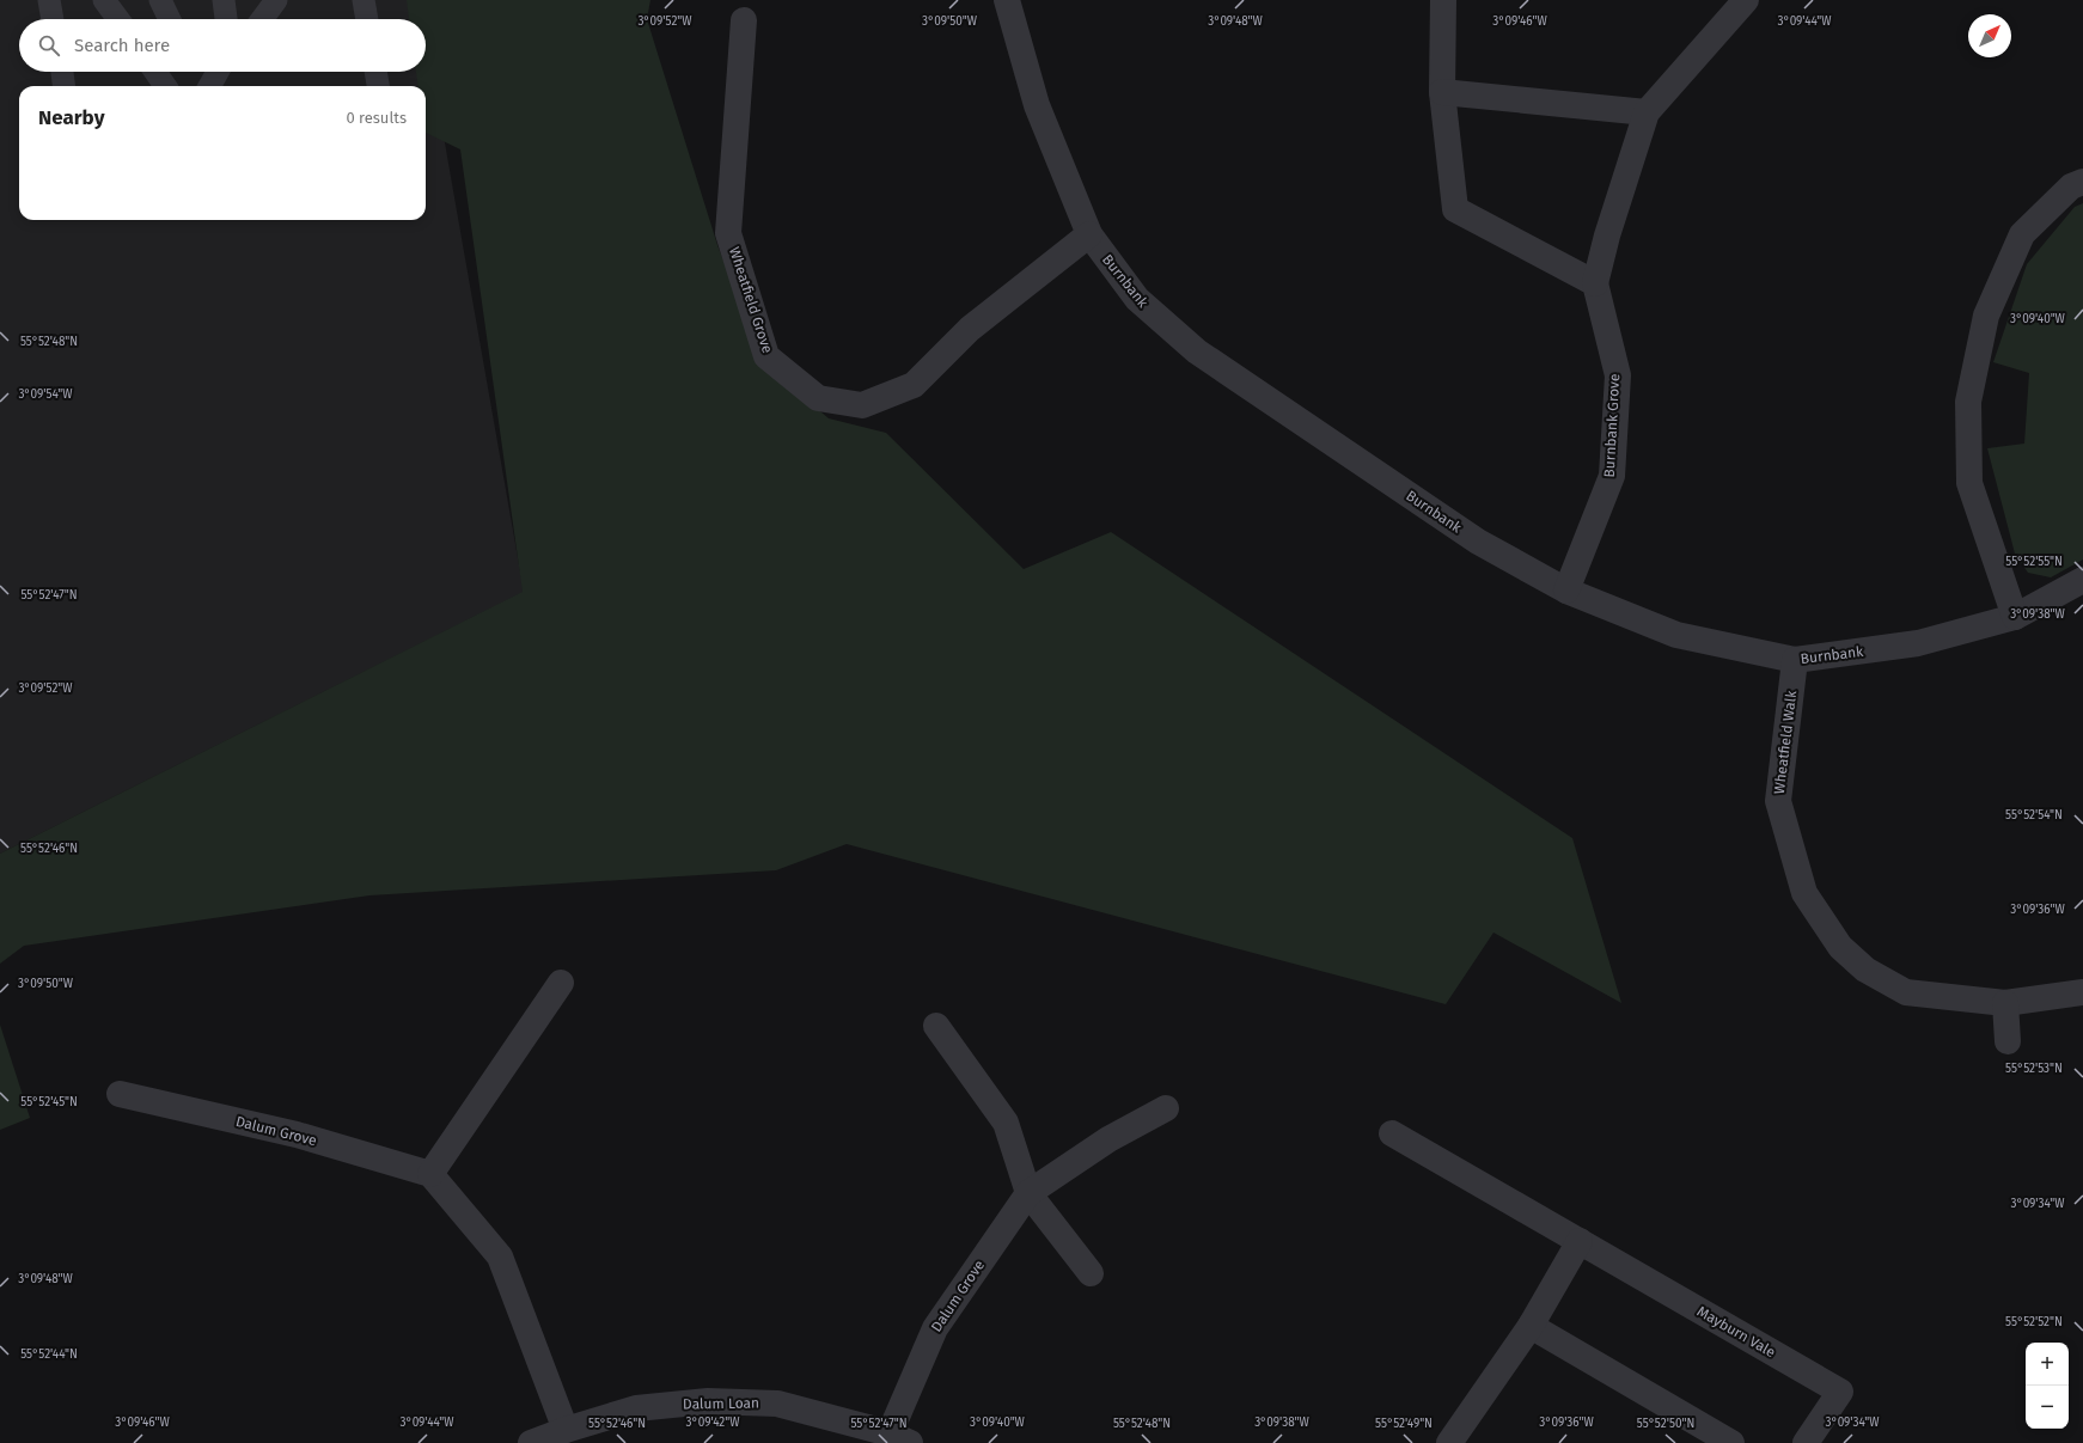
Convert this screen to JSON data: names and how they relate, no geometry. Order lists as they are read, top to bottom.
{
  "streets": {
    "street": [
      "Burnbank",
      "Wheatfield Grove",
      "Burnbank Grove",
      "Wheatfield Walk",
      "Dalum Grove",
      "Mayburn Vale",
      "Dalum Loan"
    ]
  },
  "crossings": [
    ["Burnbank", "Wheatfield Grove"],
    ["Burnbank", "Burnbank Grove"],
    ["Burnbank", "Wheatfield Walk"],
    ["Dalum Grove", "Dalum Loan"]
  ],
  "north": "top right",
  "page": {
    "search": "Search here",
    "heading": ["Nearby", "0 results"],
    "map_buttons": ["+", "−"]
  },
  "coordinates": [
    "3°09'52\"W",
    "3°09'50\"W",
    "3°09'48\"W",
    "3°09'46\"W",
    "3°09'44\"W",
    "3°09'40\"W",
    "55°52'48\"N",
    "3°09'54\"W",
    "55°52'55\"N",
    "55°52'47\"N",
    "3°09'38\"W",
    "55°52'54\"N",
    "55°52'46\"N",
    "3°09'36\"W",
    "55°52'53\"N",
    "55°52'45\"N",
    "3°09'34\"W",
    "55°52'52\"N",
    "55°52'44\"N",
    "3°09'42\"W",
    "55°52'49\"N",
    "55°52'50\"N"
  ]
}
